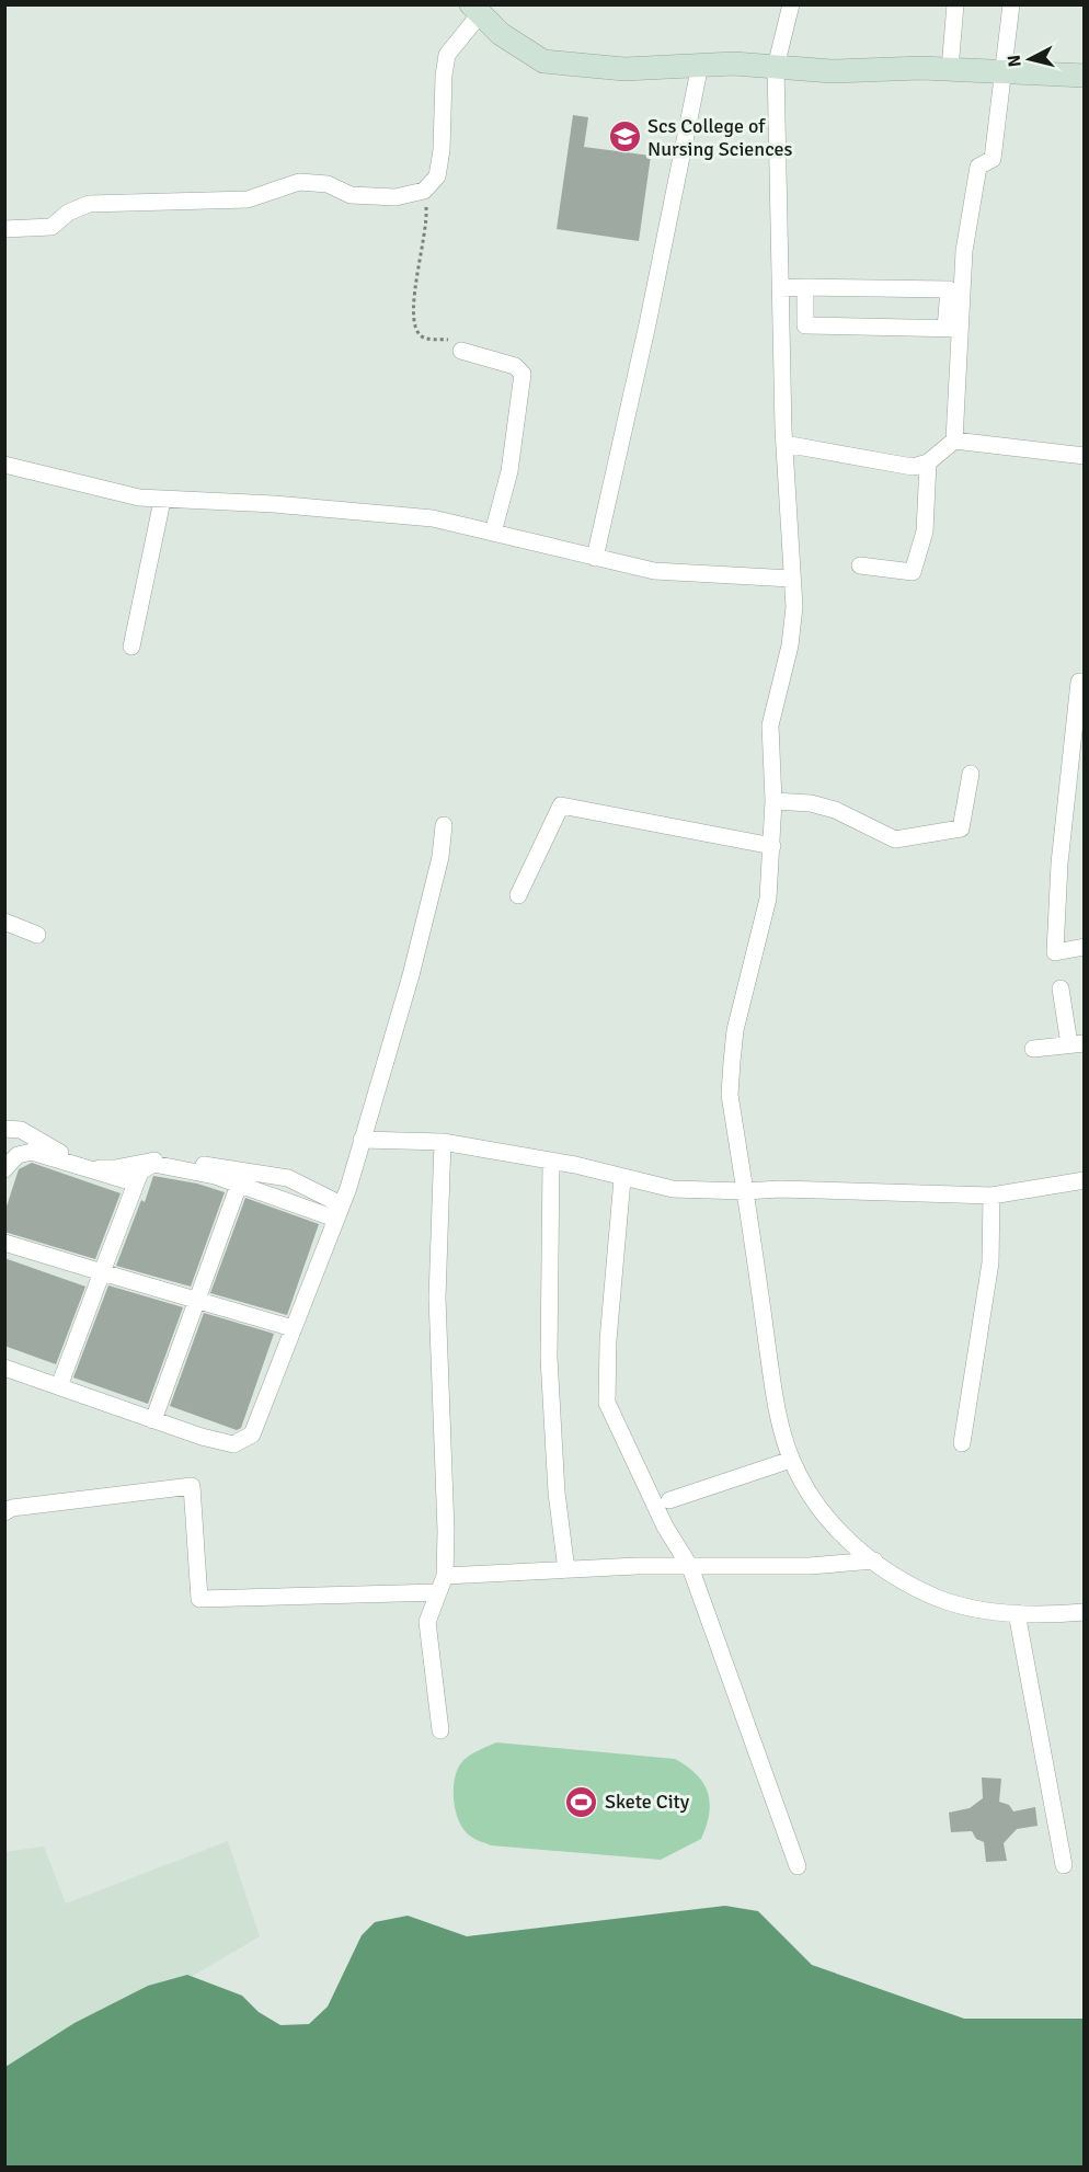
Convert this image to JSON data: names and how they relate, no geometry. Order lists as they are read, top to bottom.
{
  "places": {
    "school or university": ["Scs College of Nursing Sciences"],
    "sports": ["Skete City"]
  },
  "north": "left"
}
